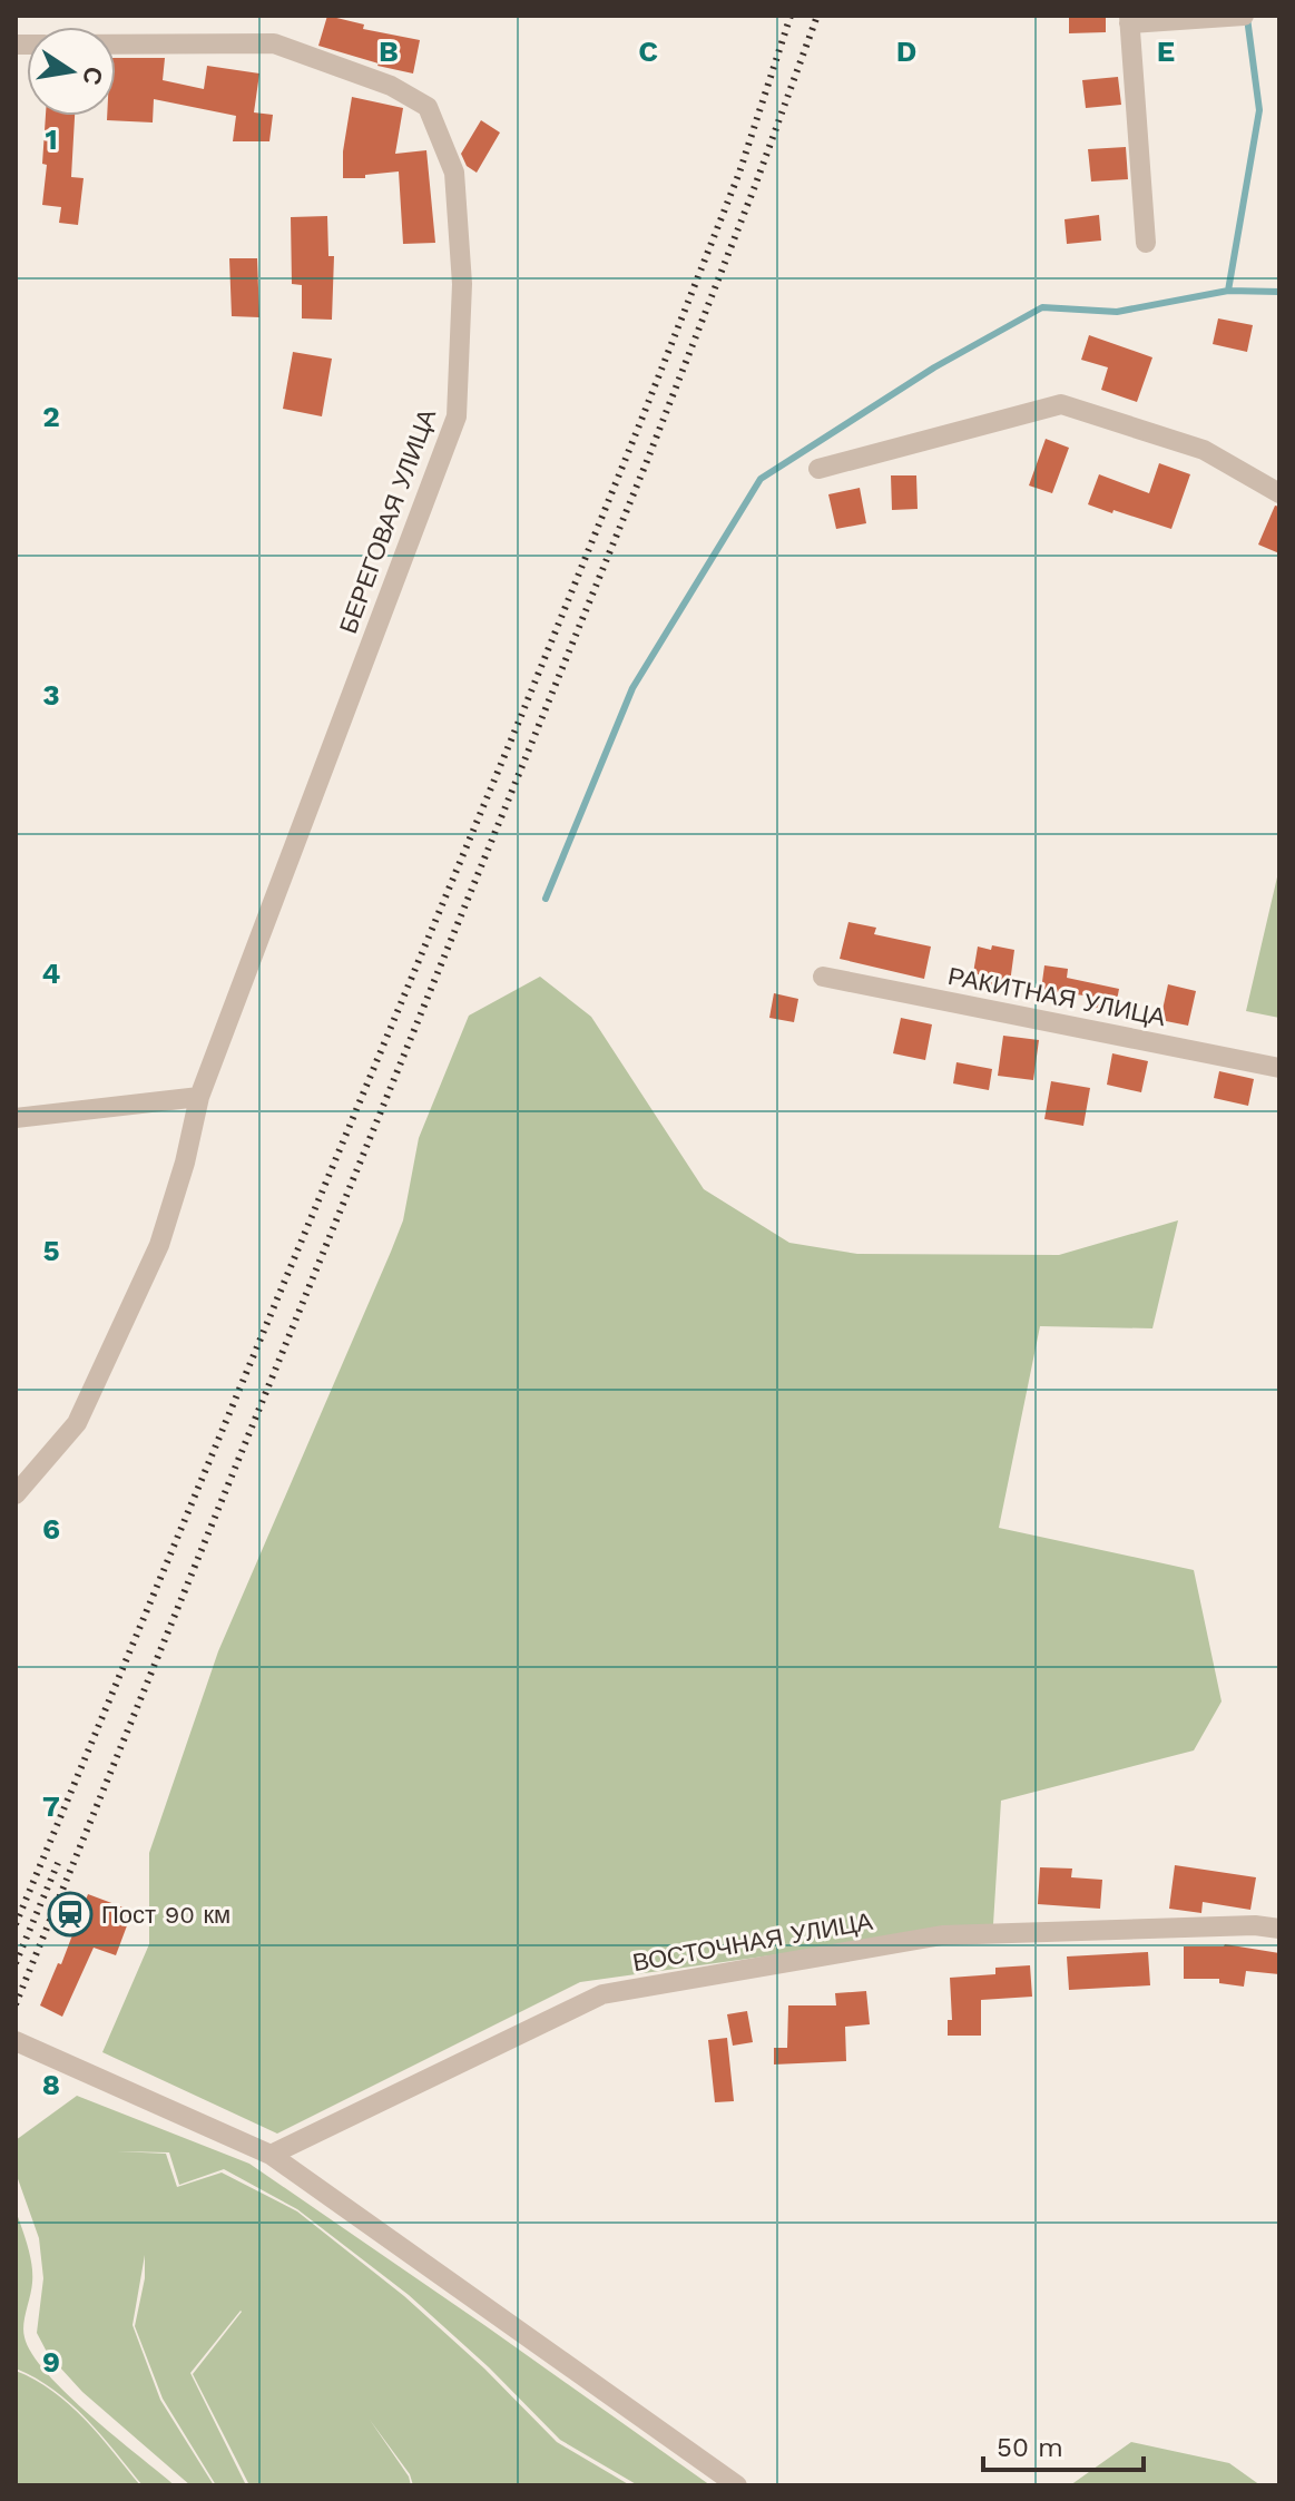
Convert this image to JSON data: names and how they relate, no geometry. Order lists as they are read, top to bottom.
{
  "streets": {
    "street": ["БЕРЕГОВАЯ УЛИЦА", "РАКИТНАЯ УЛИЦА", "ВОСТОЧНАЯ УЛИЦА"]
  },
  "places": {
    "station": ["Пост 90 км"]
  },
  "scale_bar": "50 m",
  "north": "right",
  "grid": {
    "columns": [
      "B",
      "C",
      "D",
      "E"
    ],
    "rows": [
      "1",
      "2",
      "3",
      "4",
      "5",
      "6",
      "7",
      "8",
      "9"
    ]
  }
}
